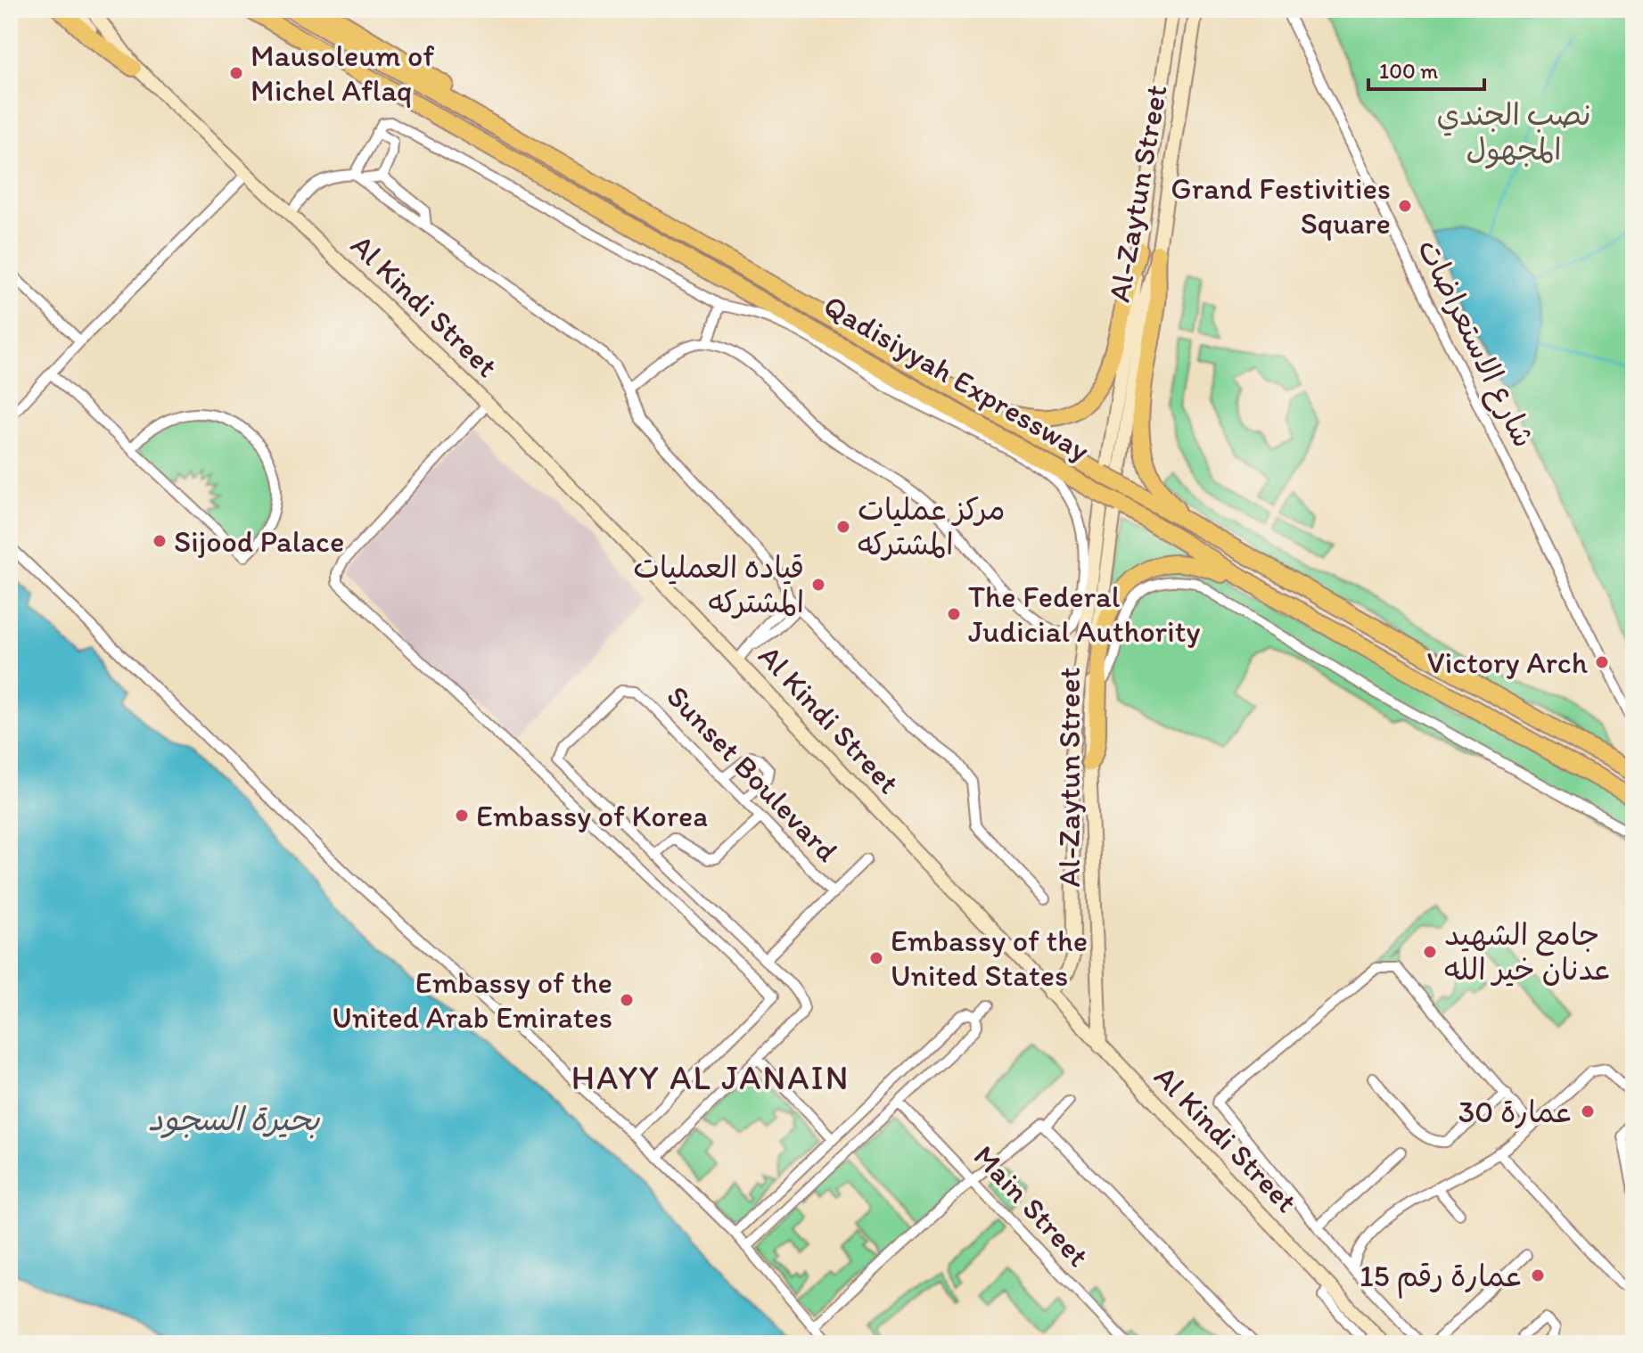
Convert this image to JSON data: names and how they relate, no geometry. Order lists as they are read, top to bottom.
{
  "streets": {
    "highway": ["Qadisiyyah Expressway"],
    "street": [
      "Al-Zaytun Street",
      "Al Kindi Street",
      "شارع الاستعراضات",
      "Sunset Boulevard",
      "Main Street"
    ]
  },
  "crossings": [
    ["Al-Zaytun Street", "Al Kindi Street"],
    ["Al-Zaytun Street", "Qadisiyyah Expressway"]
  ],
  "districts": ["HAYY AL JANAIN"],
  "water": ["بحيرة السجود"],
  "parks": ["نصب الجندي المجهول"],
  "places": [
    "Mausoleum of Michel Aflaq",
    "Grand Festivities Square",
    "مركز عمليات المشتركه",
    "Sijood Palace",
    "قياده العمليات المشتركه",
    "The Federal Judicial Authority",
    "Victory Arch",
    "Embassy of Korea",
    "جامع الشهيد عدنان خير الله",
    "Embassy of the United States",
    "Embassy of the United Arab Emirates",
    "عمارة 30",
    "عمارة رقم 15"
  ],
  "scale_bar": "100 m"
}
